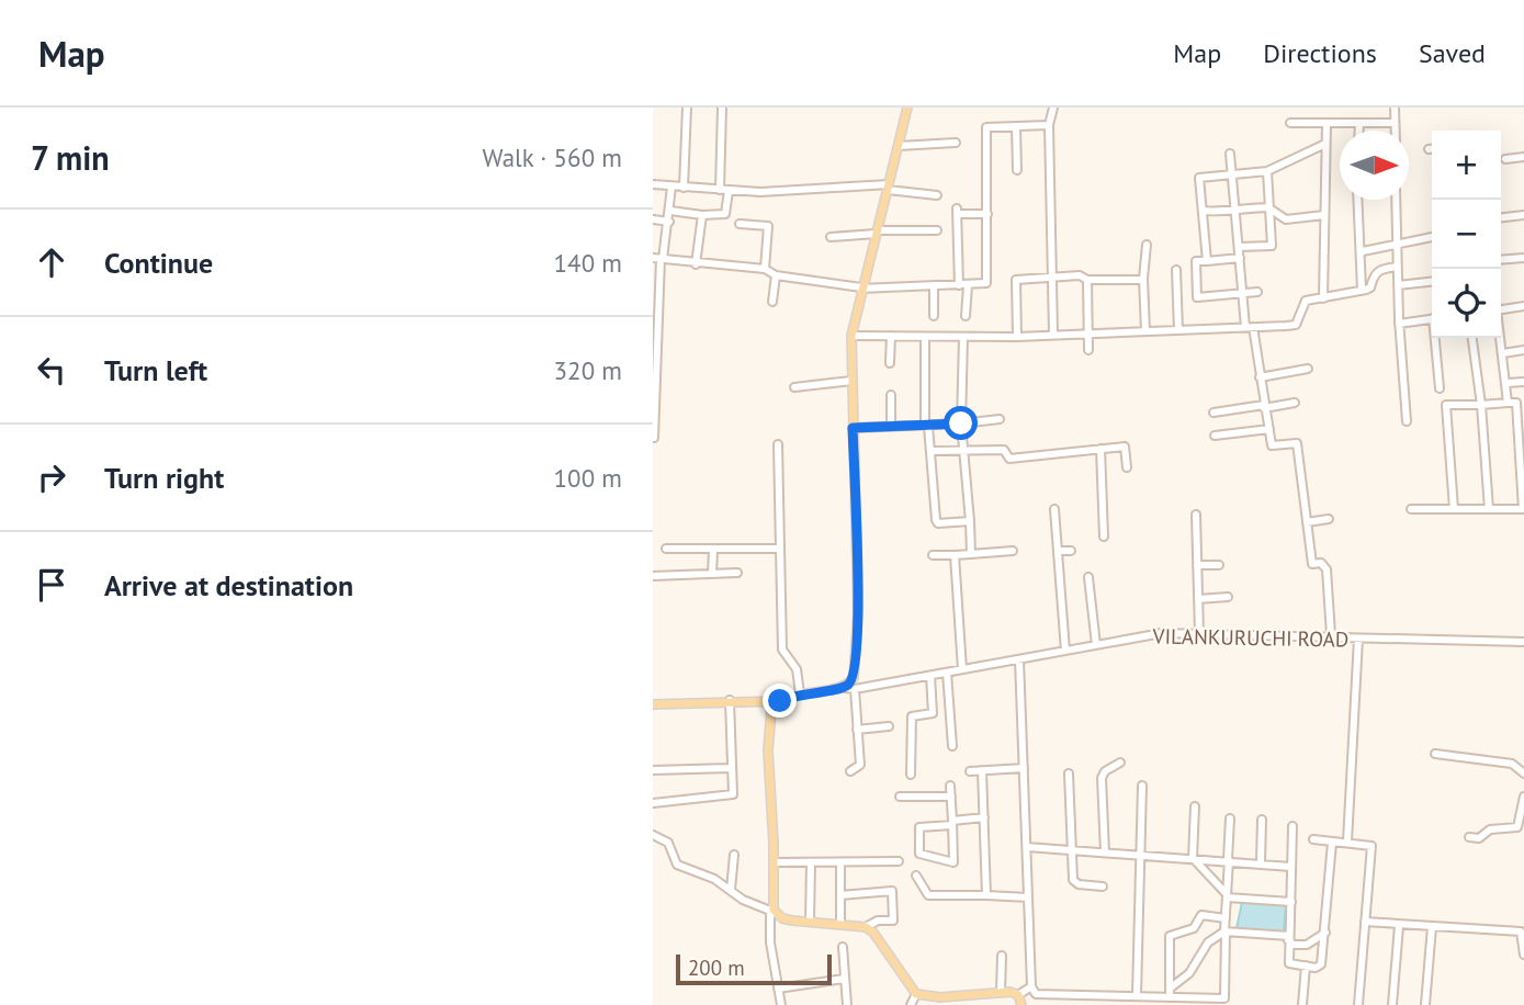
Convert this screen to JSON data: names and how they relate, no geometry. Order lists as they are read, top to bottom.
{
  "streets": {
    "street": ["VILANKURUCHI ROAD"]
  },
  "scale_bar": "200 m",
  "north": "right",
  "page": {
    "header": "Map",
    "nav": ["Map", "Directions", "Saved"],
    "heading": ["7 min", "Walk · 560 m"],
    "map_buttons": ["+", "−"],
    "list": [
      ["Continue", "140 m"],
      ["Turn left", "320 m"],
      ["Turn right", "100 m"],
      "Arrive at destination"
    ],
    "scale": "200 m"
  }
}
